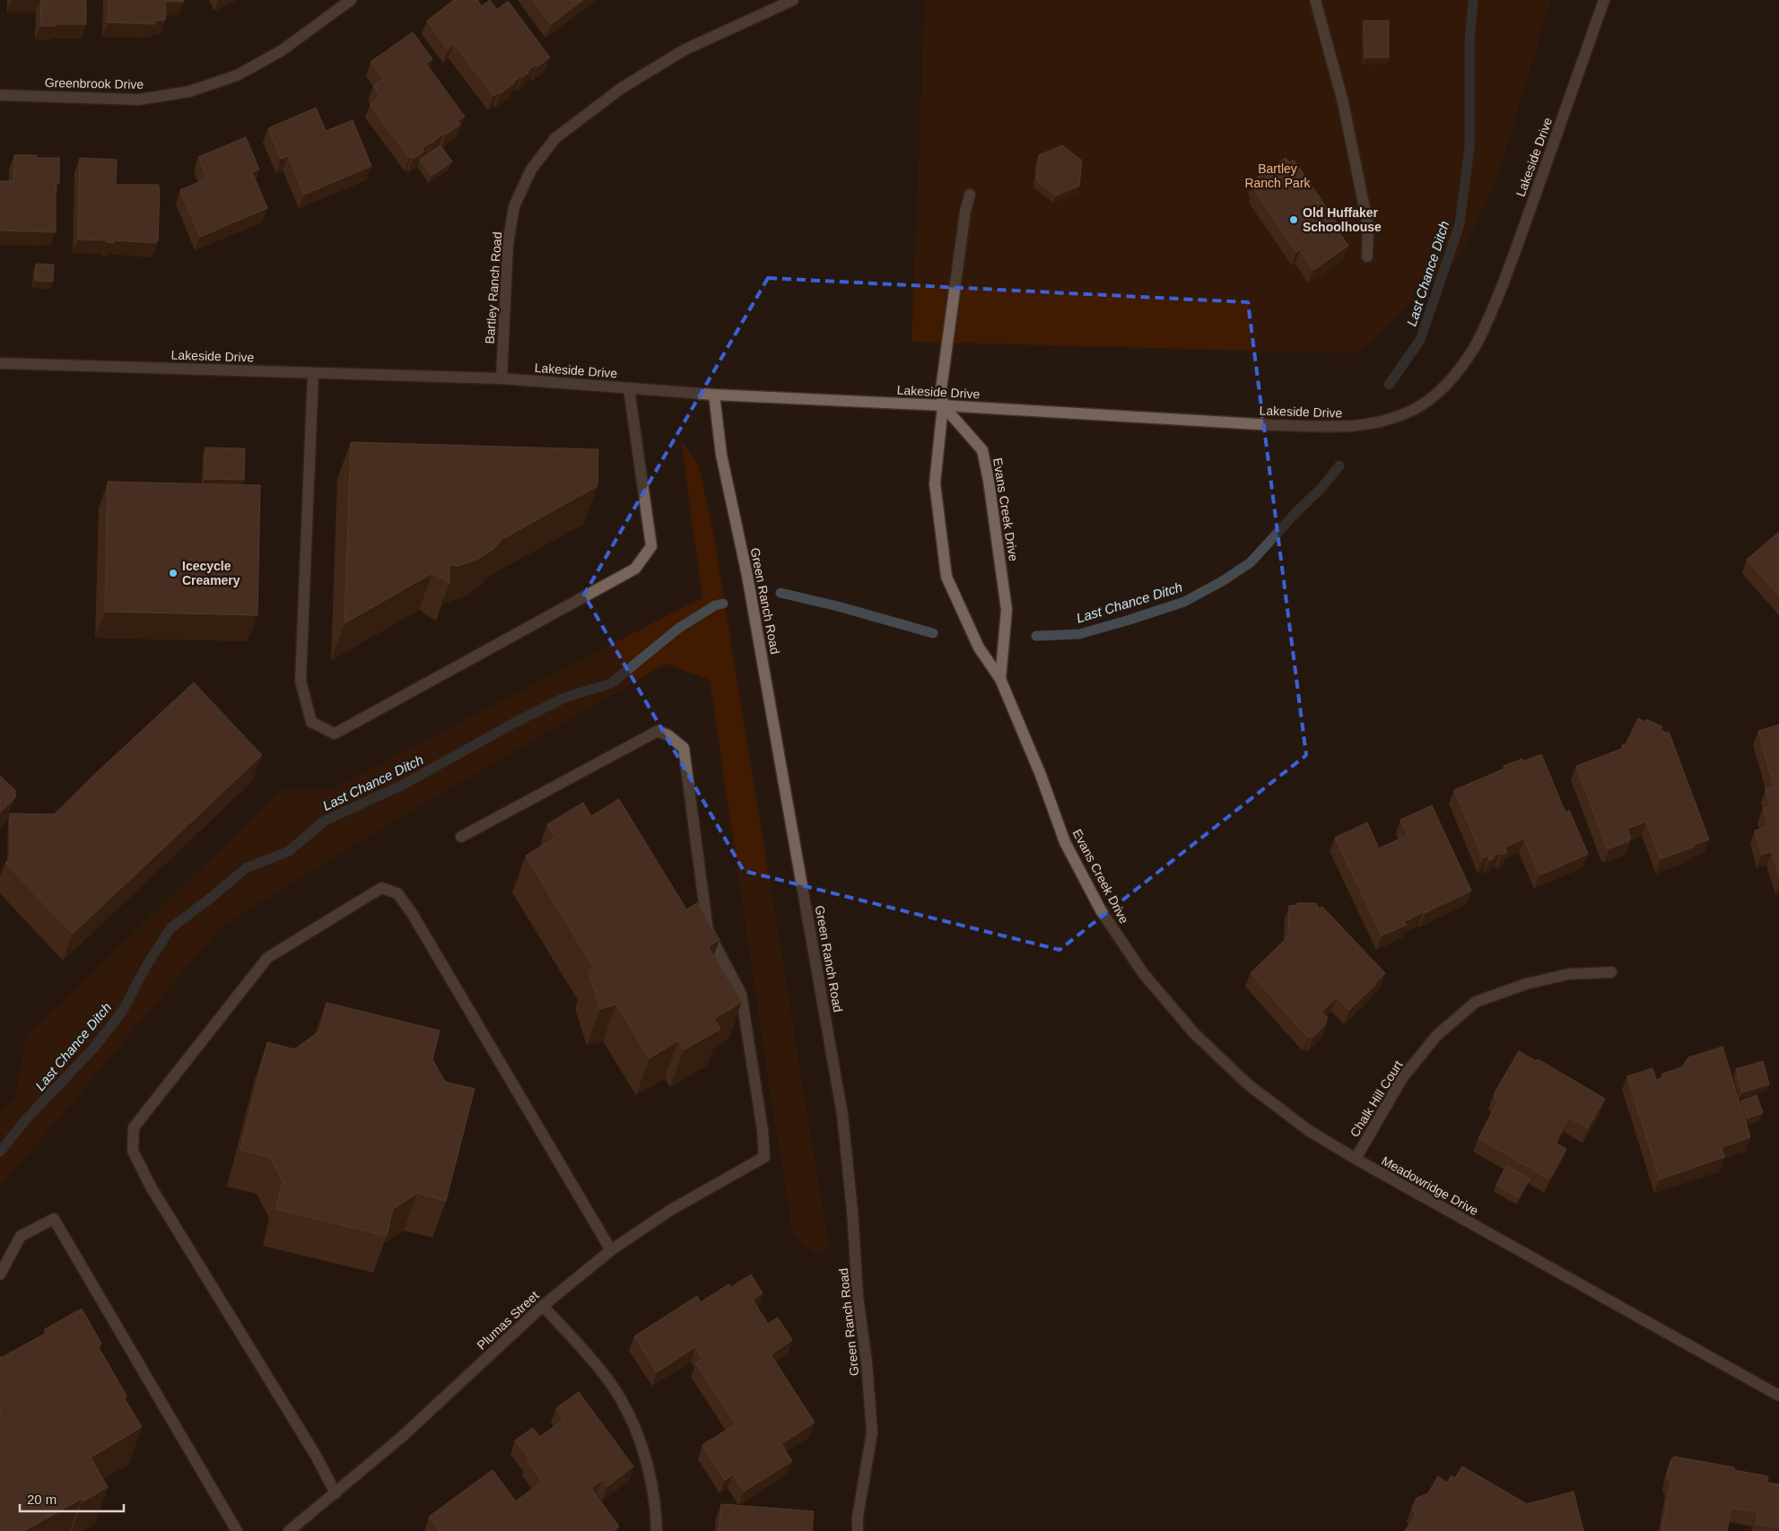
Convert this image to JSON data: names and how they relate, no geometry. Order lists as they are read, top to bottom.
{
  "streets": {
    "street": [
      "Greenbrook Drive",
      "Lakeside Drive",
      "Bartley Ranch Road",
      "Evans Creek Drive",
      "Green Ranch Road",
      "Chalk Hill Court",
      "Meadowridge Drive",
      "Plumas Street"
    ]
  },
  "crossings": [
    ["Lakeside Drive", "Bartley Ranch Road"],
    ["Lakeside Drive", "Evans Creek Drive"],
    ["Lakeside Drive", "Green Ranch Road"],
    ["Evans Creek Drive", "Meadowridge Drive"],
    ["Chalk Hill Court", "Meadowridge Drive"]
  ],
  "water": ["Last Chance Ditch"],
  "parks": ["Bartley Ranch Park"],
  "places": ["Old Huffaker Schoolhouse", "Icecycle Creamery"],
  "scale_bar": "20 m"
}
